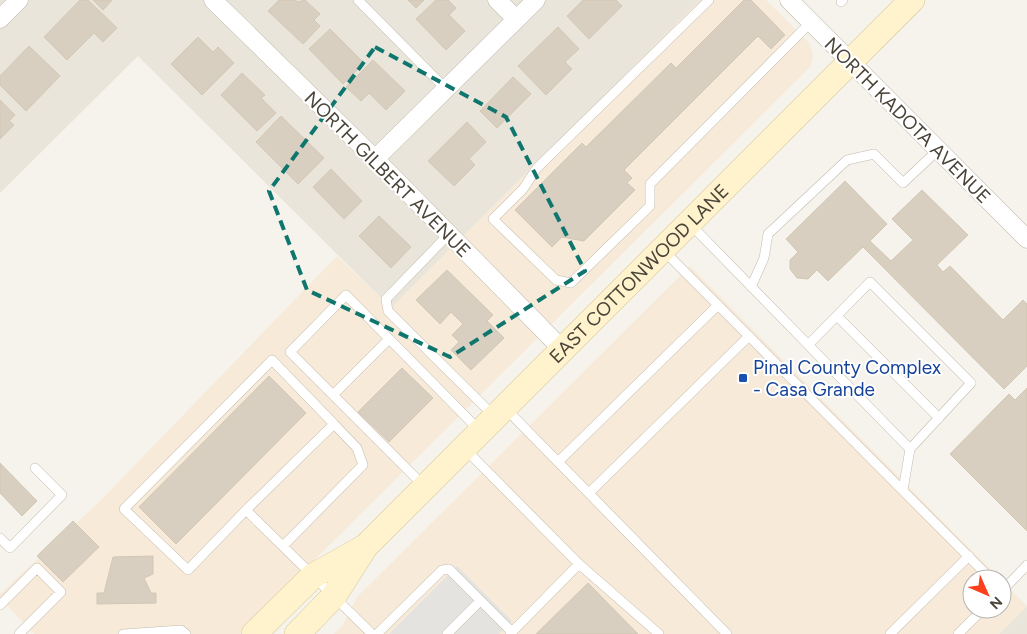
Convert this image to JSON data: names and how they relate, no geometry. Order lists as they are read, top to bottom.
{
  "streets": {
    "main road": ["EAST COTTONWOOD LANE"],
    "street": ["NORTH KADOTA AVENUE", "NORTH GILBERT AVENUE"]
  },
  "crossings": [
    ["NORTH KADOTA AVENUE", "EAST COTTONWOOD LANE"],
    ["NORTH GILBERT AVENUE", "EAST COTTONWOOD LANE"]
  ],
  "places": {
    "transit": ["Pinal County Complex - Casa Grande"]
  },
  "north": "bottom right"
}
